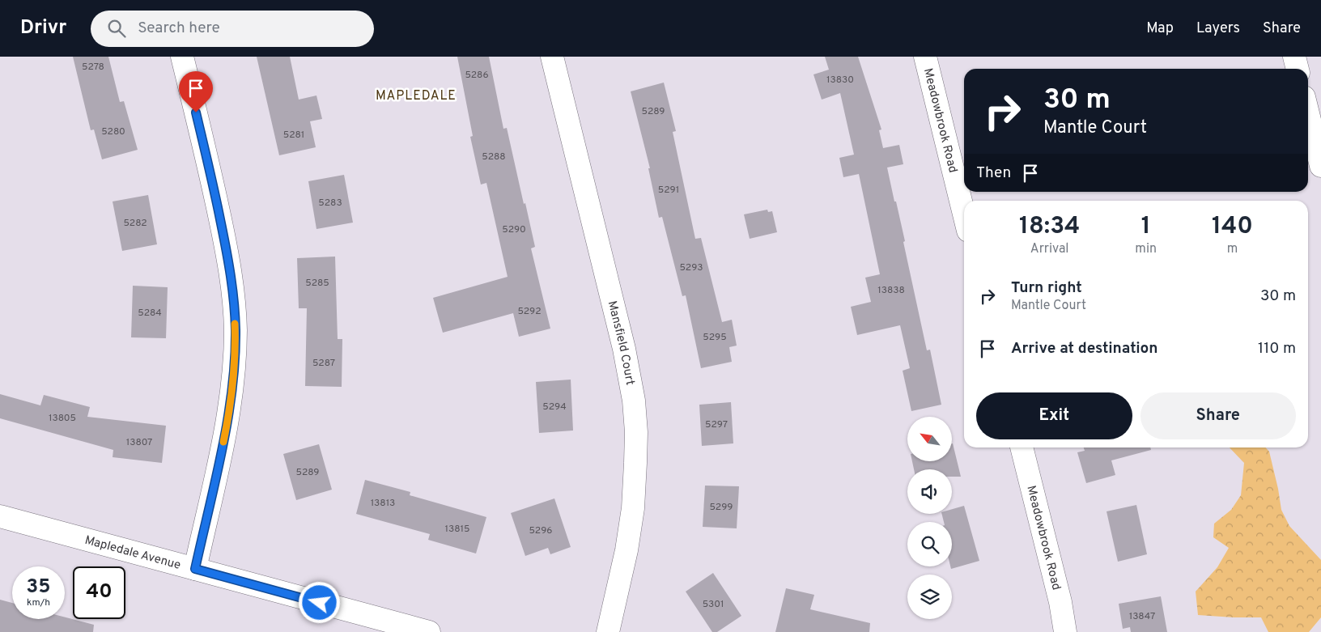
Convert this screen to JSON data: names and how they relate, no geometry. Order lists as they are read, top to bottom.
{
  "streets": {
    "street": ["Meadowbrook Road", "Mansfield Court", "Mapledale Avenue"]
  },
  "districts": ["MAPLEDALE"],
  "house_numbers": [
    "5278",
    "5286",
    "13830",
    "5289",
    "5280",
    "5281",
    "5288",
    "5291",
    "5283",
    "5282",
    "5290",
    "5293",
    "5285",
    "13838",
    "5292",
    "5284",
    "5295",
    "5287",
    "5294",
    "13805",
    "5297",
    "13807",
    "5289",
    "13813",
    "5299",
    "13815",
    "5296",
    "5301",
    "13847"
  ],
  "north": "top left",
  "page": {
    "header": "Drivr",
    "search": "Search here",
    "nav": ["Map", "Layers", "Share"],
    "turn": ["30 m", "Mantle Court"],
    "then": "Then",
    "eta": [
      "18:34",
      "Arrival",
      "1",
      "min",
      "140",
      "m"
    ],
    "list": [
      {
        "name": "Turn right",
        "note": "Mantle Court",
        "value": "30 m"
      },
      {
        "name": "Arrive at destination",
        "value": "110 m"
      }
    ],
    "buttons": ["Exit", "Share"],
    "speed": "35 km/h",
    "limit": "40"
  }
}
